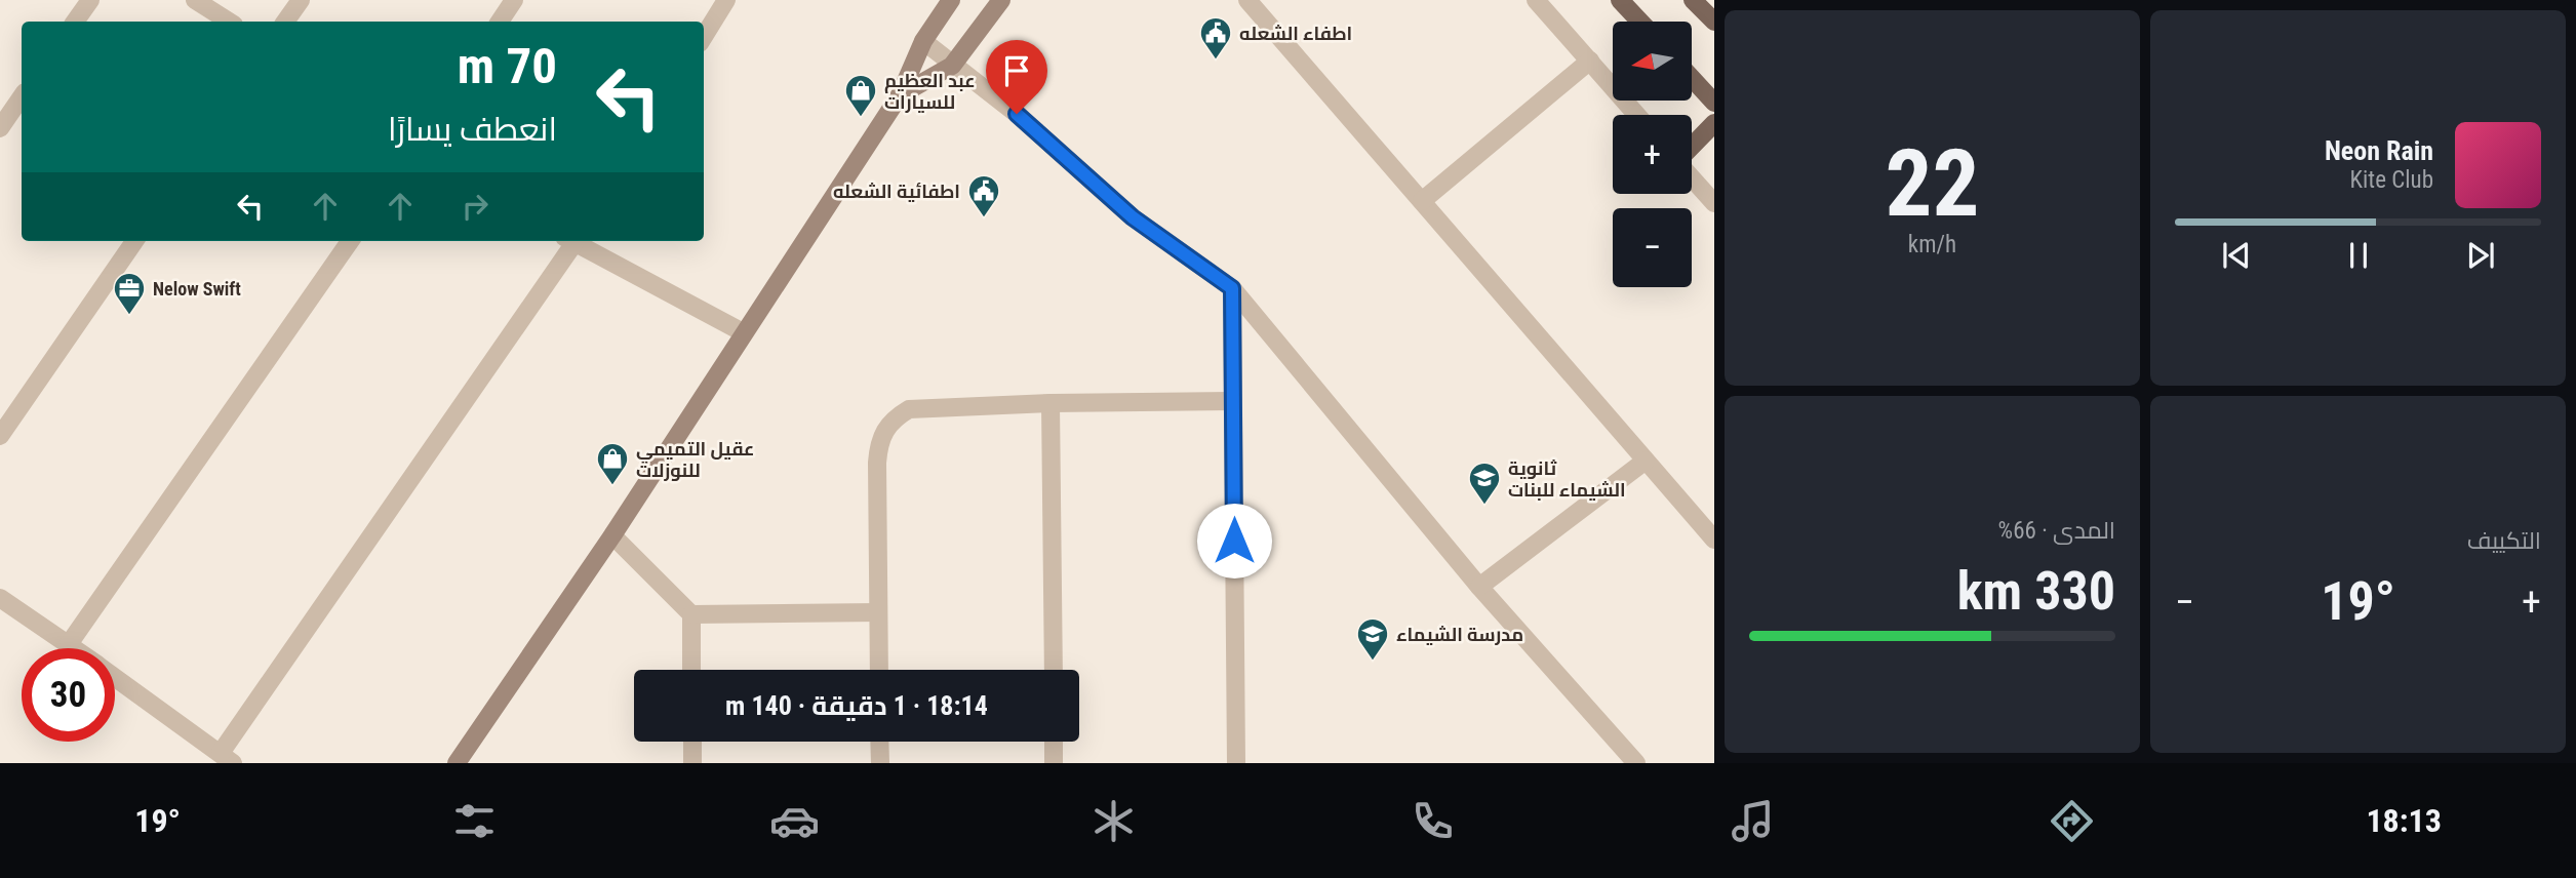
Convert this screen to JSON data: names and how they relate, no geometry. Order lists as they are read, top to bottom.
{
  "places": {
    "public building": ["اطفاء الشعله", "اطفائية الشعله"],
    "shop": ["عبد العظيم للسيارات", "عقيل التميمي للنوزلات"],
    "office": ["Nelow Swift"],
    "school or university": ["ثانوية الشيماء للبنات", "مدرسة الشيماء"]
  },
  "north": "left",
  "page": {
    "tile": [
      ["22", "km/h"],
      "التكييف",
      ["المدى · 66%", "330 km"]
    ],
    "map_buttons": ["+", "−"],
    "turn": ["70 m", "انعطف يسارًا"],
    "song": ["Neon Rain", "Kite Club"],
    "heat": ["−", "19°", "+"],
    "limit": "30",
    "trip": "18:14 · 1 دقيقة · 140 m",
    "tabs": ["18:13", "19°"]
  }
}
